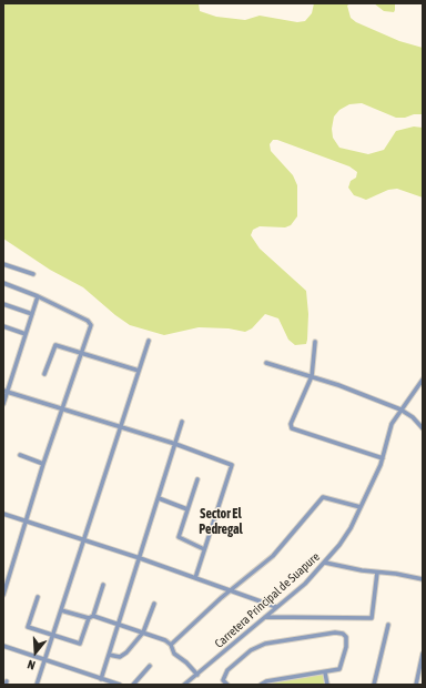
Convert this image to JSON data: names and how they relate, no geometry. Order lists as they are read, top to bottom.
{
  "streets": {
    "street": ["Carretera Principal de Suapure"]
  },
  "districts": ["Sector El Pedregal"],
  "north": "bottom"
}
